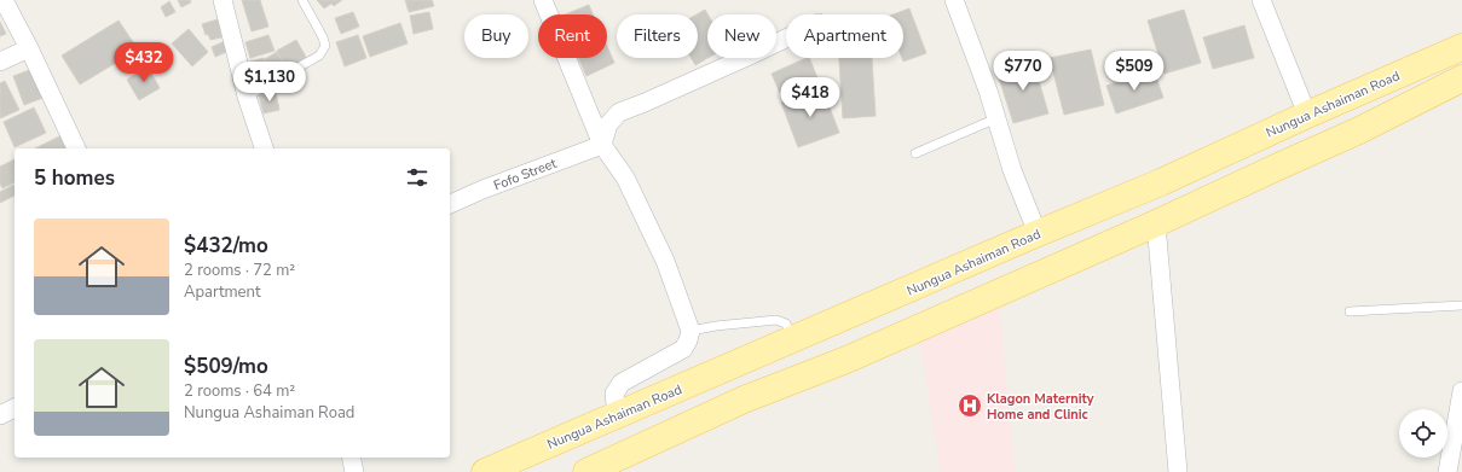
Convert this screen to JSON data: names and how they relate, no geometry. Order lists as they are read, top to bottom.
{
  "streets": {
    "main road": ["Nungua Ashaiman Road"],
    "street": ["Fofo Street"]
  },
  "places": {
    "hospital": ["Klagon Maternity Home and Clinic"]
  },
  "page": {
    "chip": [
      "Buy",
      "Rent",
      "Filters",
      "New",
      "Apartment"
    ],
    "price": [
      "$432",
      "$770",
      "$509",
      "$1,130",
      "$418"
    ],
    "heading": "5 homes",
    "list": [
      {
        "name": "$432/mo",
        "note": "2 rooms · 72 m² · Apartment"
      },
      {
        "name": "$509/mo",
        "note": "2 rooms · 64 m² · Nungua Ashaiman Road"
      }
    ]
  }
}
